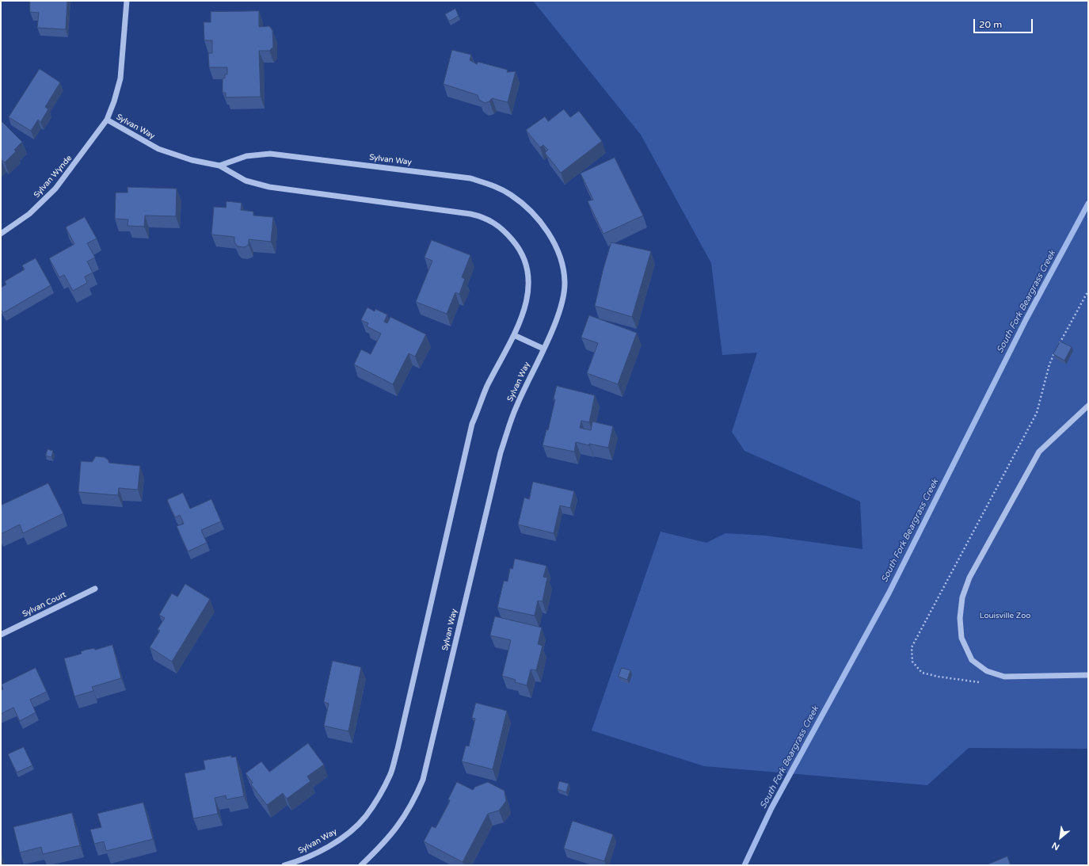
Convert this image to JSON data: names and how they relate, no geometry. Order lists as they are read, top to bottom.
{
  "streets": {
    "street": ["Sylvan Way", "Sylvan Wynde", "Sylvan Court"]
  },
  "crossings": [
    ["Sylvan Way", "Sylvan Wynde"]
  ],
  "water": ["South Fork Beargrass Creek"],
  "parks": ["Louisville Zoo"],
  "scale_bar": "20 m",
  "north": "bottom left"
}
